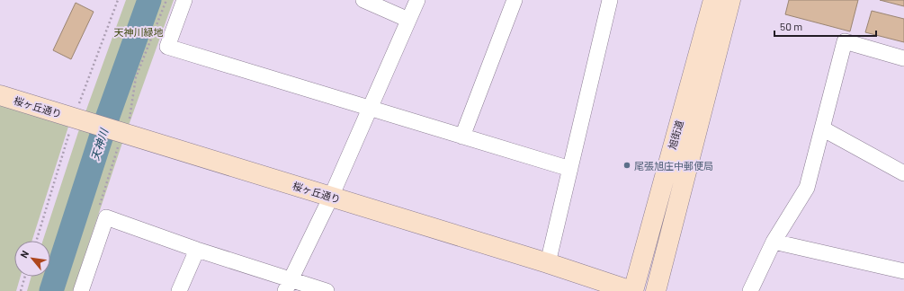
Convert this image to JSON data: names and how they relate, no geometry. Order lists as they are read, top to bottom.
{
  "streets": {
    "street": ["桜ヶ丘通り", "旭街道"]
  },
  "crossings": [
    ["桜ヶ丘通り", "旭街道"]
  ],
  "water": ["天神川"],
  "parks": ["天神川緑地"],
  "places": ["尾張旭庄中郵便局"],
  "scale_bar": "50 m",
  "north": "top left"
}
